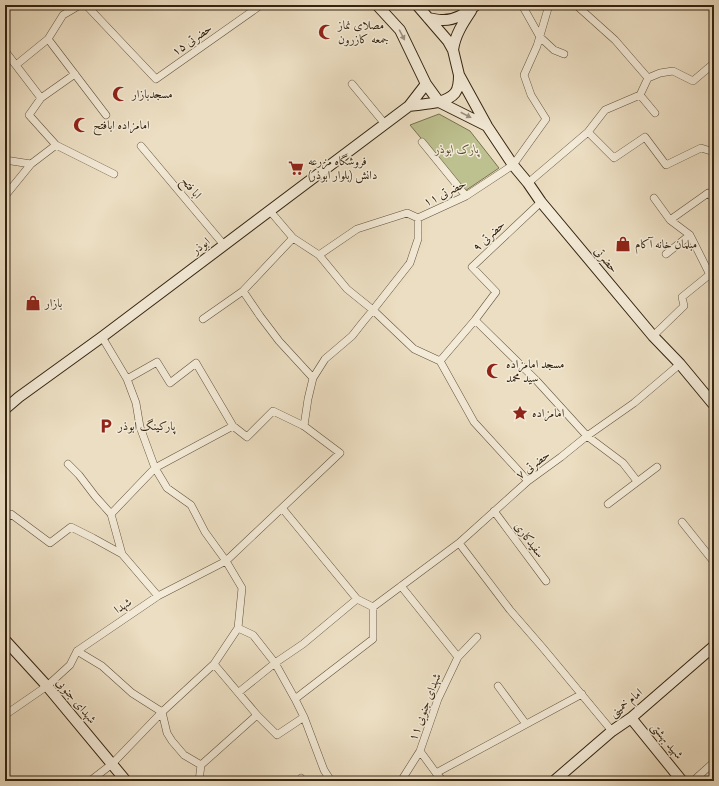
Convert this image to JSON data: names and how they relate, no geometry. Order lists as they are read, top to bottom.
{
  "streets": {
    "main road": [
      "ابوذر",
      "حضرتی",
      "شهدای جنوبی",
      "امام خمینی",
      "شهید بهشتی"
    ],
    "street": [
      "حضرتی ۱۵",
      "ابا فتح",
      "حضرتی ۱۱",
      "حضرتی ۹",
      "حضرتی ۷",
      "سفیدکاری",
      "شهدا",
      "۱۱ شهدای جنوبی"
    ]
  },
  "crossings": [
    ["ابا فتح", "ابوذر"],
    ["حضرتی ۱۱", "حضرتی"],
    ["حضرتی ۹", "حضرتی"],
    ["حضرتی", "حضرتی ۷"],
    ["حضرتی ۷", "سفیدکاری"],
    ["شهدا", "شهدای جنوبی"],
    ["امام خمینی", "شهید بهشتی"]
  ],
  "parks": ["پارک ابوذر"],
  "places": {
    "mosque": [
      "مصلای نماز جمعه کازرون",
      "مسجدبازار",
      "امامزاده ابافتح",
      "مسجد امامزاده سید محمد"
    ],
    "supermarket": ["فروشگاه مزرعه دانش (بلوار ابوذر)"],
    "shop": ["مبلمان خانه آکام", "بازار"],
    "place": ["امامزاده"],
    "parking": ["پارکینگ ابوذر"]
  }
}
